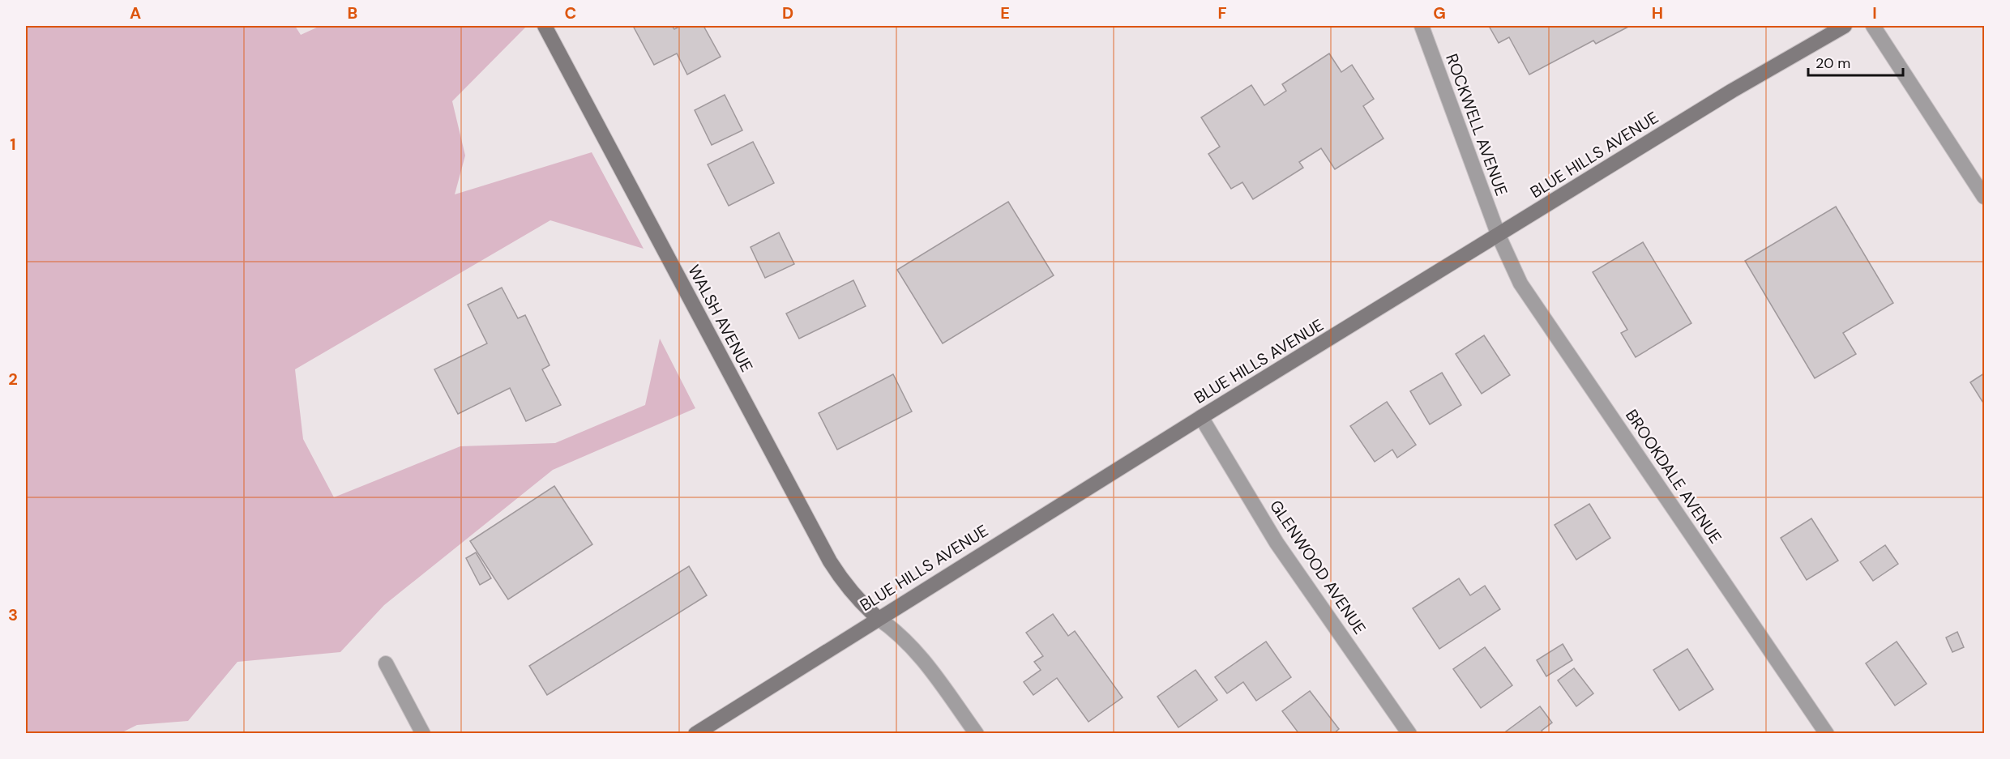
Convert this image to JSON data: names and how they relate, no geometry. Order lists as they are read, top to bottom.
{
  "streets": {
    "main road": ["BLUE HILLS AVENUE", "WALSH AVENUE"],
    "street": ["ROCKWELL AVENUE", "BROOKDALE AVENUE", "GLENWOOD AVENUE"]
  },
  "crossings": [
    ["ROCKWELL AVENUE", "BLUE HILLS AVENUE"],
    ["ROCKWELL AVENUE", "BROOKDALE AVENUE"],
    ["BLUE HILLS AVENUE", "WALSH AVENUE"],
    ["BLUE HILLS AVENUE", "BROOKDALE AVENUE"],
    ["BLUE HILLS AVENUE", "GLENWOOD AVENUE"]
  ],
  "scale_bar": "20 m",
  "grid": {
    "columns": [
      "A",
      "B",
      "C",
      "D",
      "E",
      "F",
      "G",
      "H",
      "I"
    ],
    "rows": ["1", "2", "3"]
  }
}
